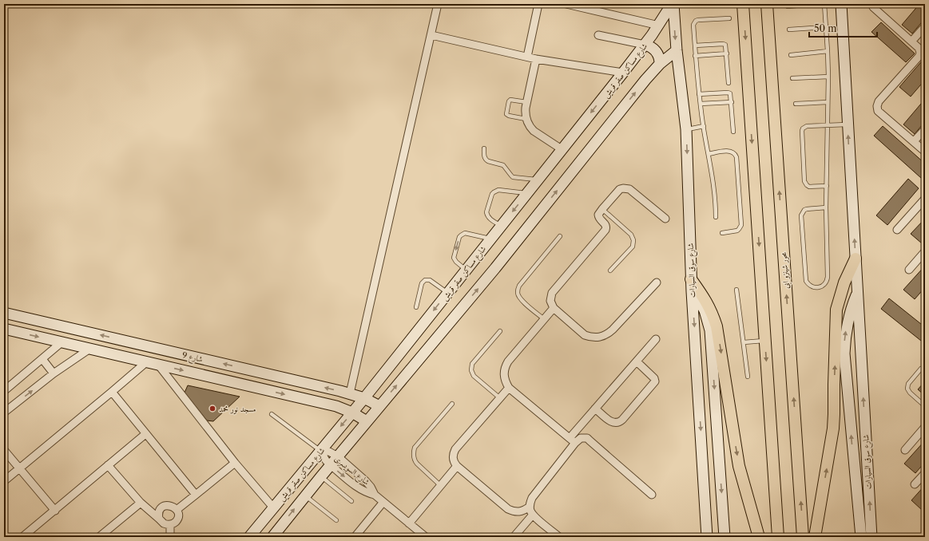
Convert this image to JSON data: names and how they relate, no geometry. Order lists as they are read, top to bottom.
{
  "streets": {
    "main road": ["محور شينزو ابى"],
    "street": [
      "شارع مساكن صقر قريش",
      "شارع سوق السيارات",
      "شارع 9",
      "شارع السويسرى"
    ]
  },
  "crossings": [
    ["شارع مساكن صقر قريش", "شارع سوق السيارات"],
    ["شارع مساكن صقر قريش", "شارع 9"],
    ["شارع مساكن صقر قريش", "شارع السويسرى"]
  ],
  "places": ["مسجد نور محمد"],
  "scale_bar": "50 m"
}
